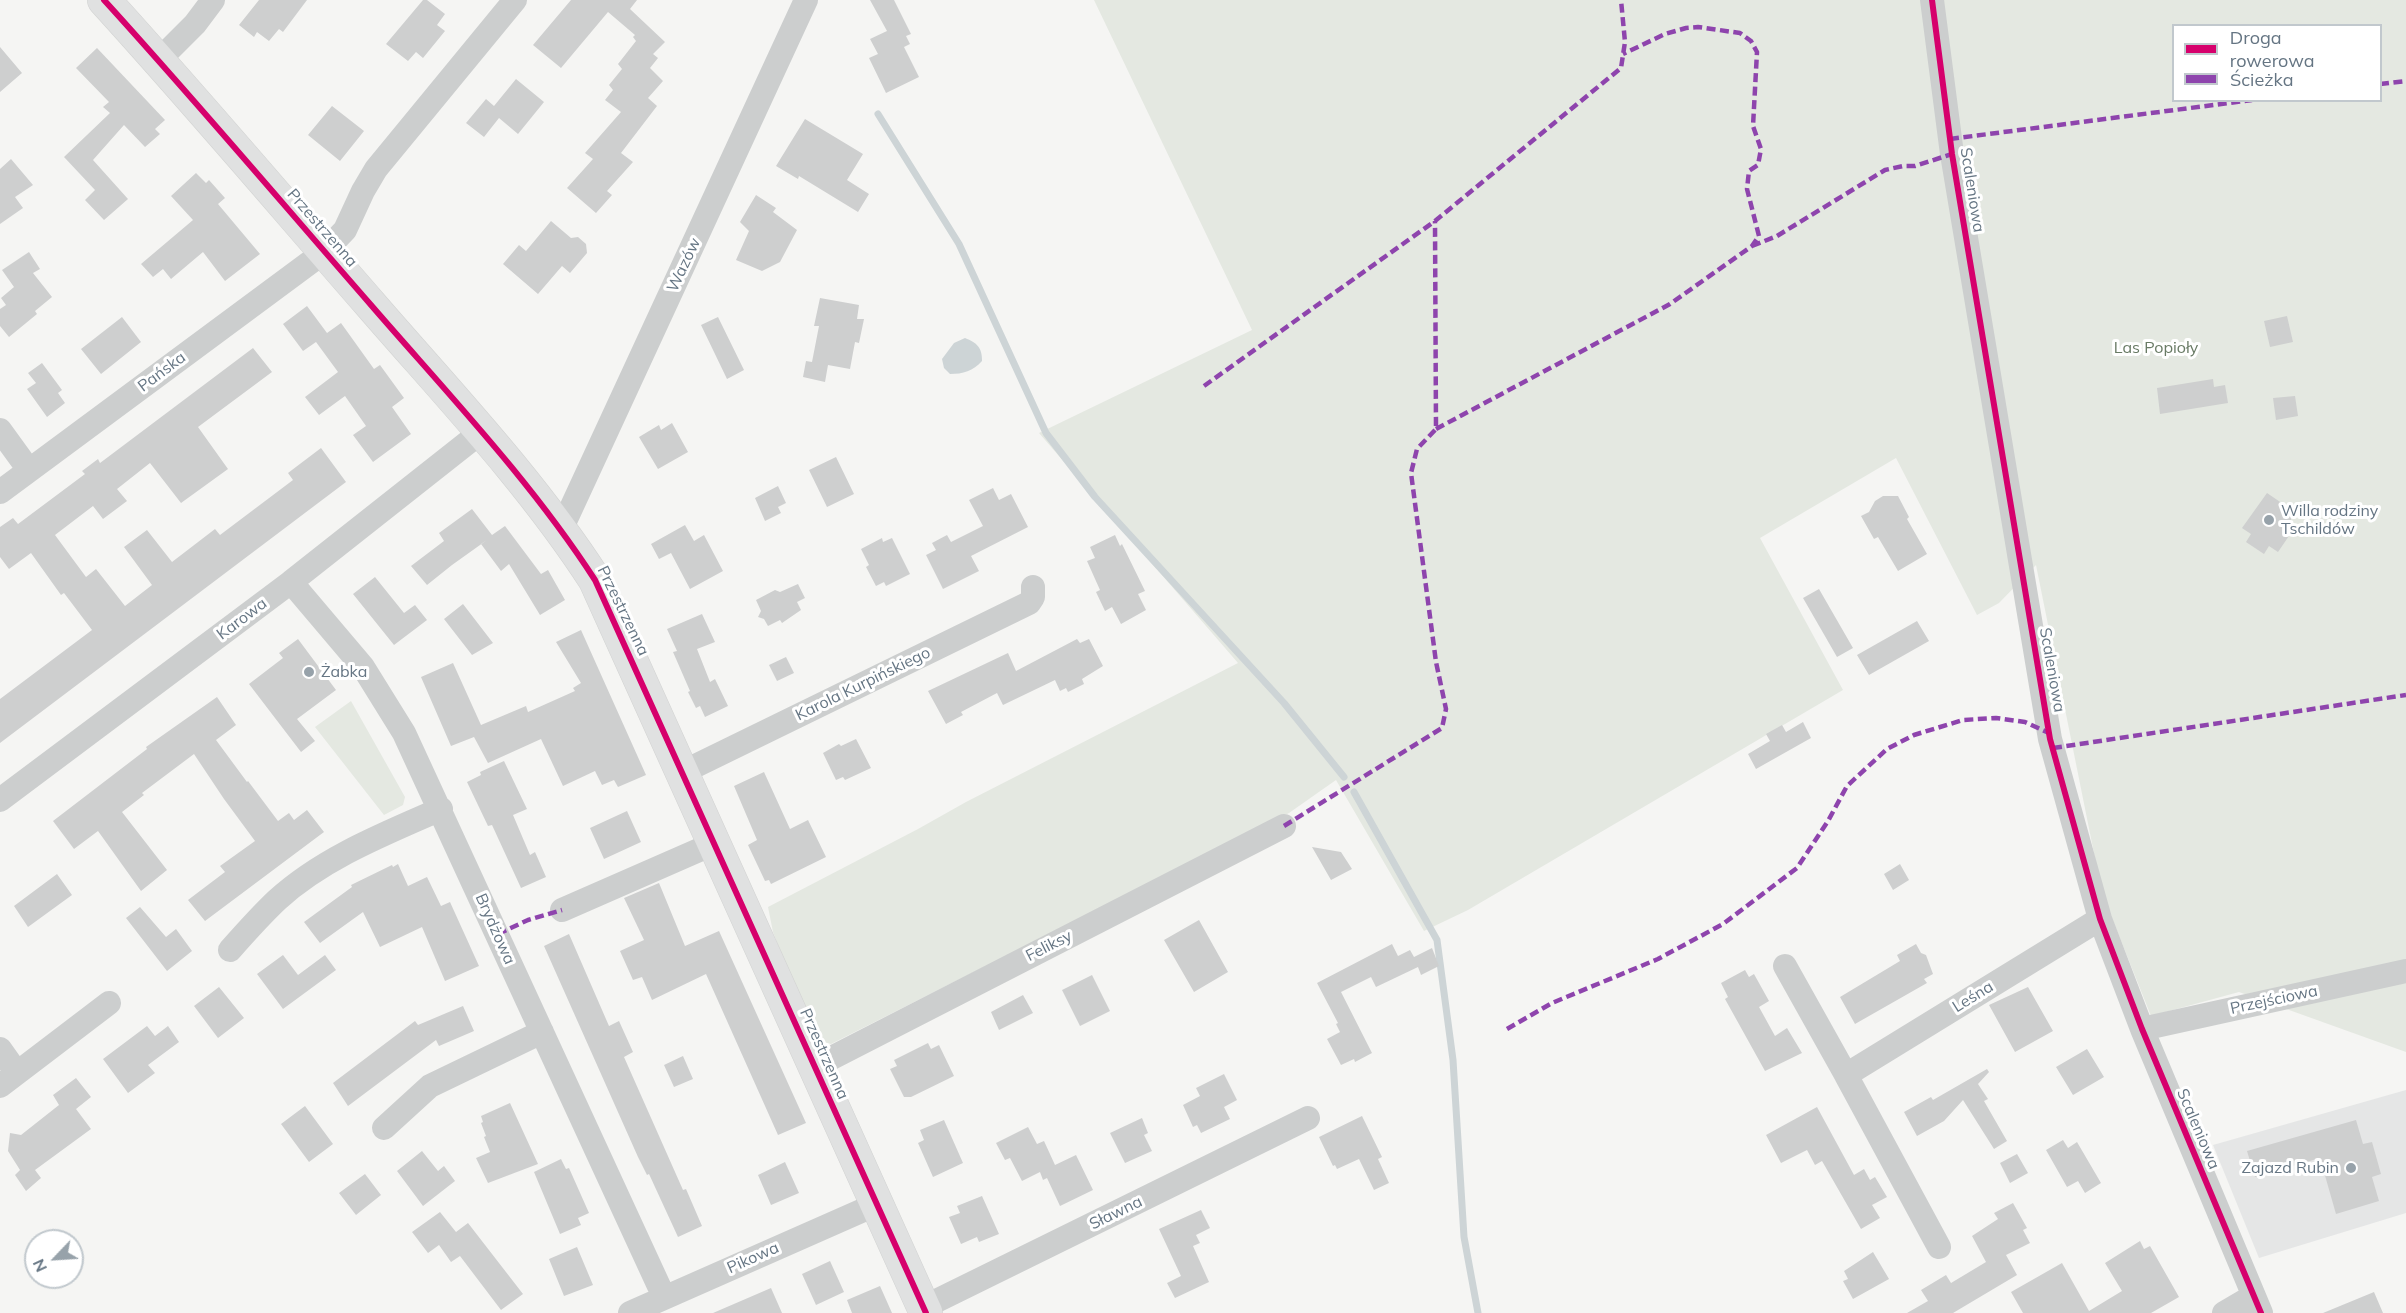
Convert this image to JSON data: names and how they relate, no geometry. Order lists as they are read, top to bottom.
{
  "streets": {
    "street": [
      "Scaleniowa",
      "Przestrzenna",
      "Wazów",
      "Pańska",
      "Karowa",
      "Karola Kurpińskiego",
      "Brydżowa",
      "Feliksy",
      "Leśna",
      "Przejściowa",
      "Sławna",
      "Pikowa"
    ]
  },
  "crossings": [
    ["Scaleniowa", "Leśna"],
    ["Scaleniowa", "Przejściowa"],
    ["Przestrzenna", "Wazów"],
    ["Przestrzenna", "Pańska"],
    ["Przestrzenna", "Karowa"],
    ["Przestrzenna", "Karola Kurpińskiego"],
    ["Przestrzenna", "Feliksy"],
    ["Przestrzenna", "Sławna"],
    ["Przestrzenna", "Pikowa"],
    ["Karowa", "Brydżowa"],
    ["Brydżowa", "Pikowa"]
  ],
  "parks": ["Las Popioły"],
  "places": ["Willa rodziny Tschildów", "Żabka", "Zajazd Rubin"],
  "legend": ["Droga rowerowa", "Ścieżka"],
  "north": "bottom left"
}
